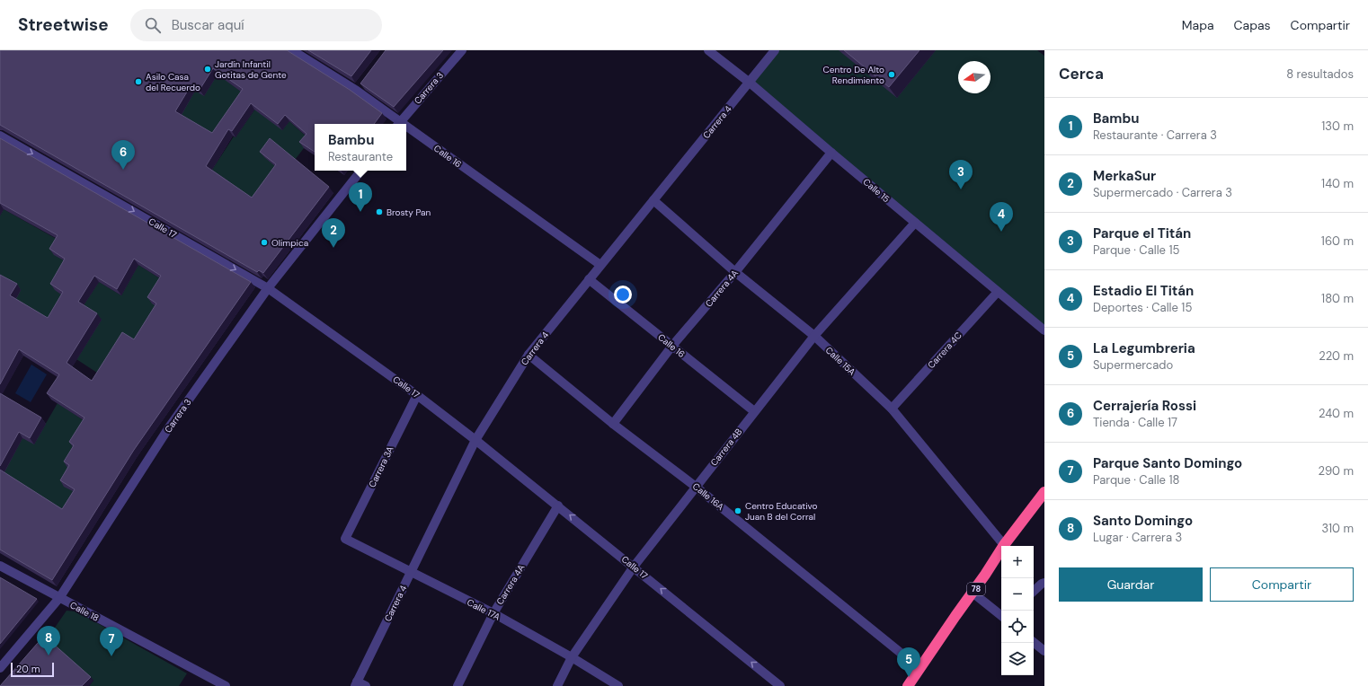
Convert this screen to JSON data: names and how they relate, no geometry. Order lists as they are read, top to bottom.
{
  "streets": {
    "highway": ["78"],
    "street": [
      "Carrera 3",
      "Carrera 4",
      "Calle 16",
      "Calle 15",
      "Calle 17",
      "Carrera 4A",
      "Carrera 4C",
      "Calle 15A",
      "Carrera 4B",
      "Carrera 3A",
      "Calle 16A",
      "Calle 17A",
      "Calle 18"
    ]
  },
  "crossings": [
    ["Carrera 3", "Calle 16"],
    ["Carrera 3", "Calle 17"],
    ["Carrera 3", "Calle 18"],
    ["Carrera 4", "Calle 16"],
    ["Carrera 4", "Calle 15"],
    ["Carrera 4", "Calle 17"],
    ["Carrera 4", "Calle 15A"],
    ["Carrera 4", "Calle 16A"],
    ["Carrera 4", "Calle 17A"],
    ["Calle 16", "Carrera 4A"],
    ["Calle 16", "Carrera 4B"],
    ["Calle 15", "Carrera 4A"],
    ["Calle 15", "Carrera 4C"],
    ["Calle 15", "Carrera 4B"],
    ["Calle 17", "Carrera 4A"],
    ["Calle 17", "Carrera 4B"],
    ["Calle 17", "Carrera 3A"],
    ["Carrera 4A", "Calle 15A"],
    ["Carrera 4A", "Calle 16A"],
    ["Carrera 4A", "Calle 17A"],
    ["Carrera 4C", "Calle 15A"],
    ["Calle 15A", "Carrera 4B"],
    ["Calle 15A", "78"],
    ["Carrera 4B", "Calle 16A"],
    ["Carrera 4B", "Calle 17A"],
    ["Carrera 3A", "Calle 17A"],
    ["Calle 16A", "78"]
  ],
  "places": [
    "Jardín Infantil Gotitas de Gente",
    "Centro De Alto Rendimiento",
    "Asilo Casa del Recuerdo",
    "Brosty Pan",
    "Olimpica",
    "Centro Educativo Juan B del Corral"
  ],
  "scale_bar": "20 m",
  "north": "left",
  "page": {
    "header": "Streetwise",
    "search": "Buscar aquí",
    "nav": ["Mapa", "Capas", "Compartir"],
    "heading": ["Cerca", "8 resultados"],
    "list": [
      {
        "mark": "1",
        "name": "Bambu",
        "note": "Restaurante · Carrera 3",
        "value": "130 m"
      },
      {
        "mark": "2",
        "name": "MerkaSur",
        "note": "Supermercado · Carrera 3",
        "value": "140 m"
      },
      {
        "mark": "3",
        "name": "Parque el Titán",
        "note": "Parque · Calle 15",
        "value": "160 m"
      },
      {
        "mark": "4",
        "name": "Estadio El Titán",
        "note": "Deportes · Calle 15",
        "value": "180 m"
      },
      {
        "mark": "5",
        "name": "La Legumbreria",
        "note": "Supermercado",
        "value": "220 m"
      },
      {
        "mark": "6",
        "name": "Cerrajería Rossi",
        "note": "Tienda · Calle 17",
        "value": "240 m"
      },
      {
        "mark": "7",
        "name": "Parque Santo Domingo",
        "note": "Parque · Calle 18",
        "value": "290 m"
      },
      {
        "mark": "8",
        "name": "Santo Domingo",
        "note": "Lugar · Carrera 3",
        "value": "310 m"
      }
    ],
    "popup": ["Bambu", "Restaurante"],
    "pins": [
      "6",
      "3",
      "1",
      "4",
      "2",
      "8",
      "7",
      "5"
    ],
    "map_buttons": ["+", "−"],
    "buttons": ["Guardar", "Compartir"],
    "scale": "20 m"
  }
}
